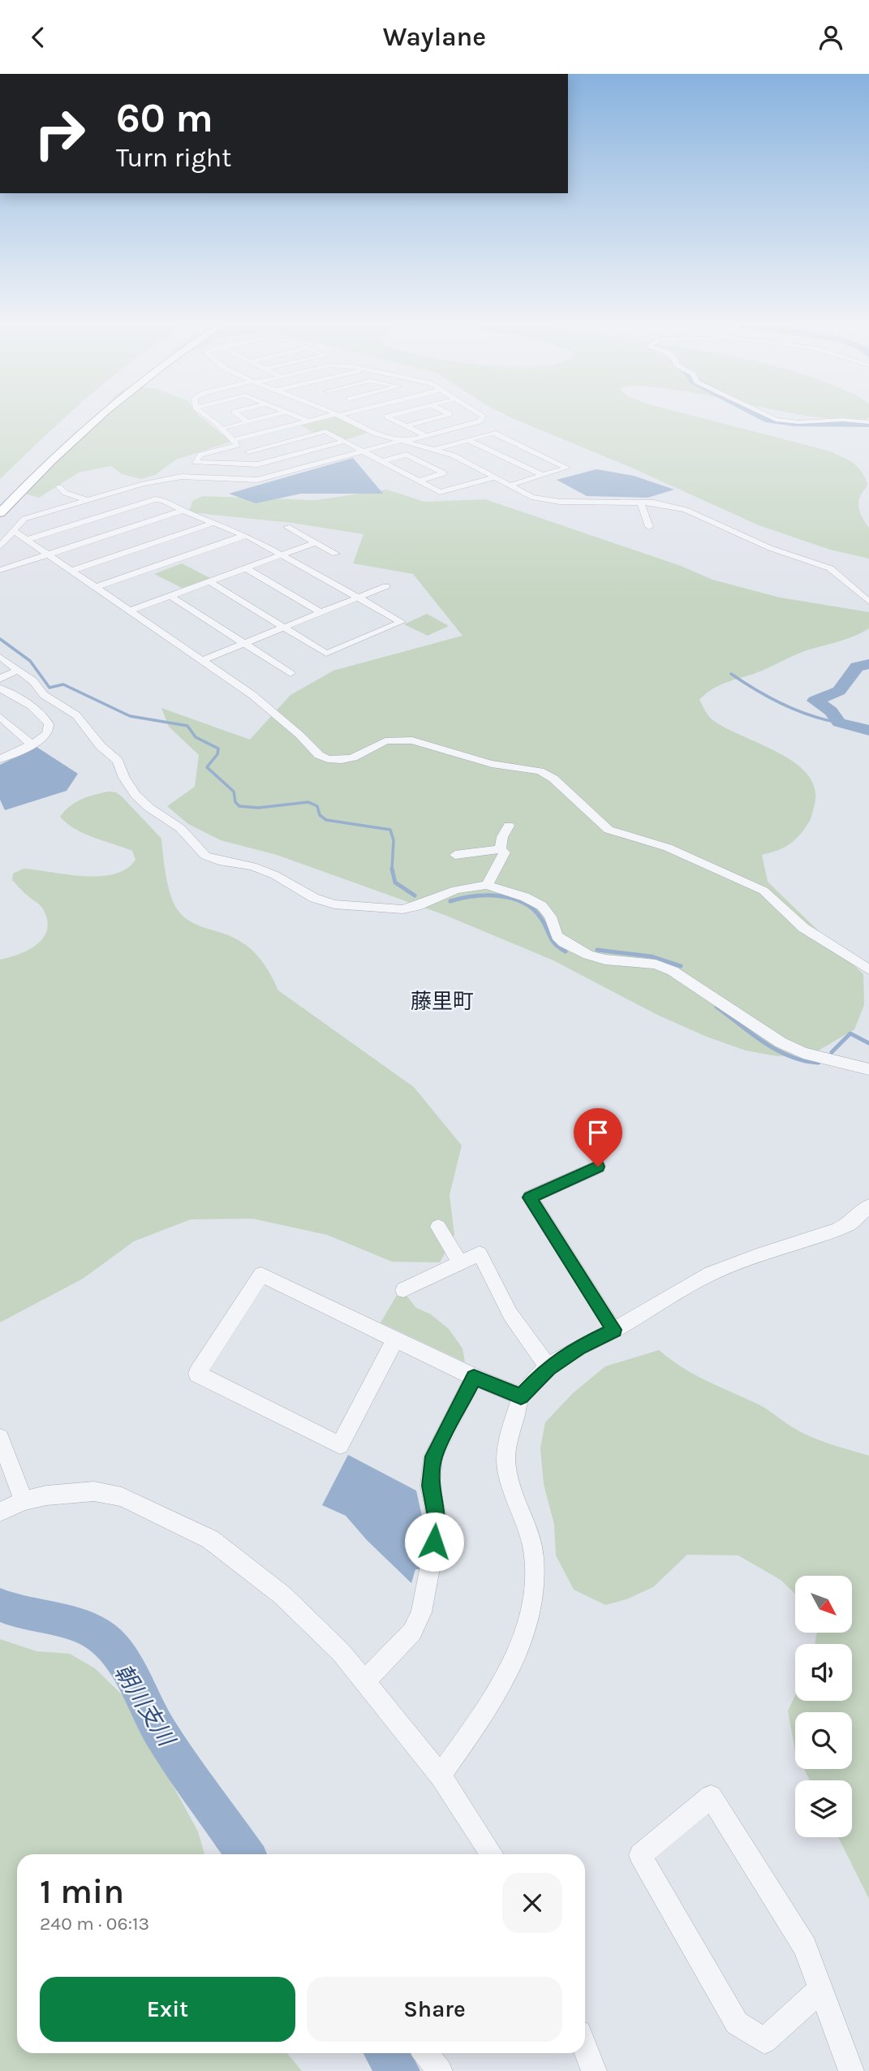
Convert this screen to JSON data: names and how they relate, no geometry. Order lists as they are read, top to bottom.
{
  "districts": ["藤里町"],
  "water": ["朝川支川"],
  "north": "bottom right",
  "page": {
    "header": "Waylane",
    "turn": ["60 m", "Turn right"],
    "heading": ["1 min", "240 m · 06:13"],
    "buttons": ["Exit", "Share"]
  }
}
